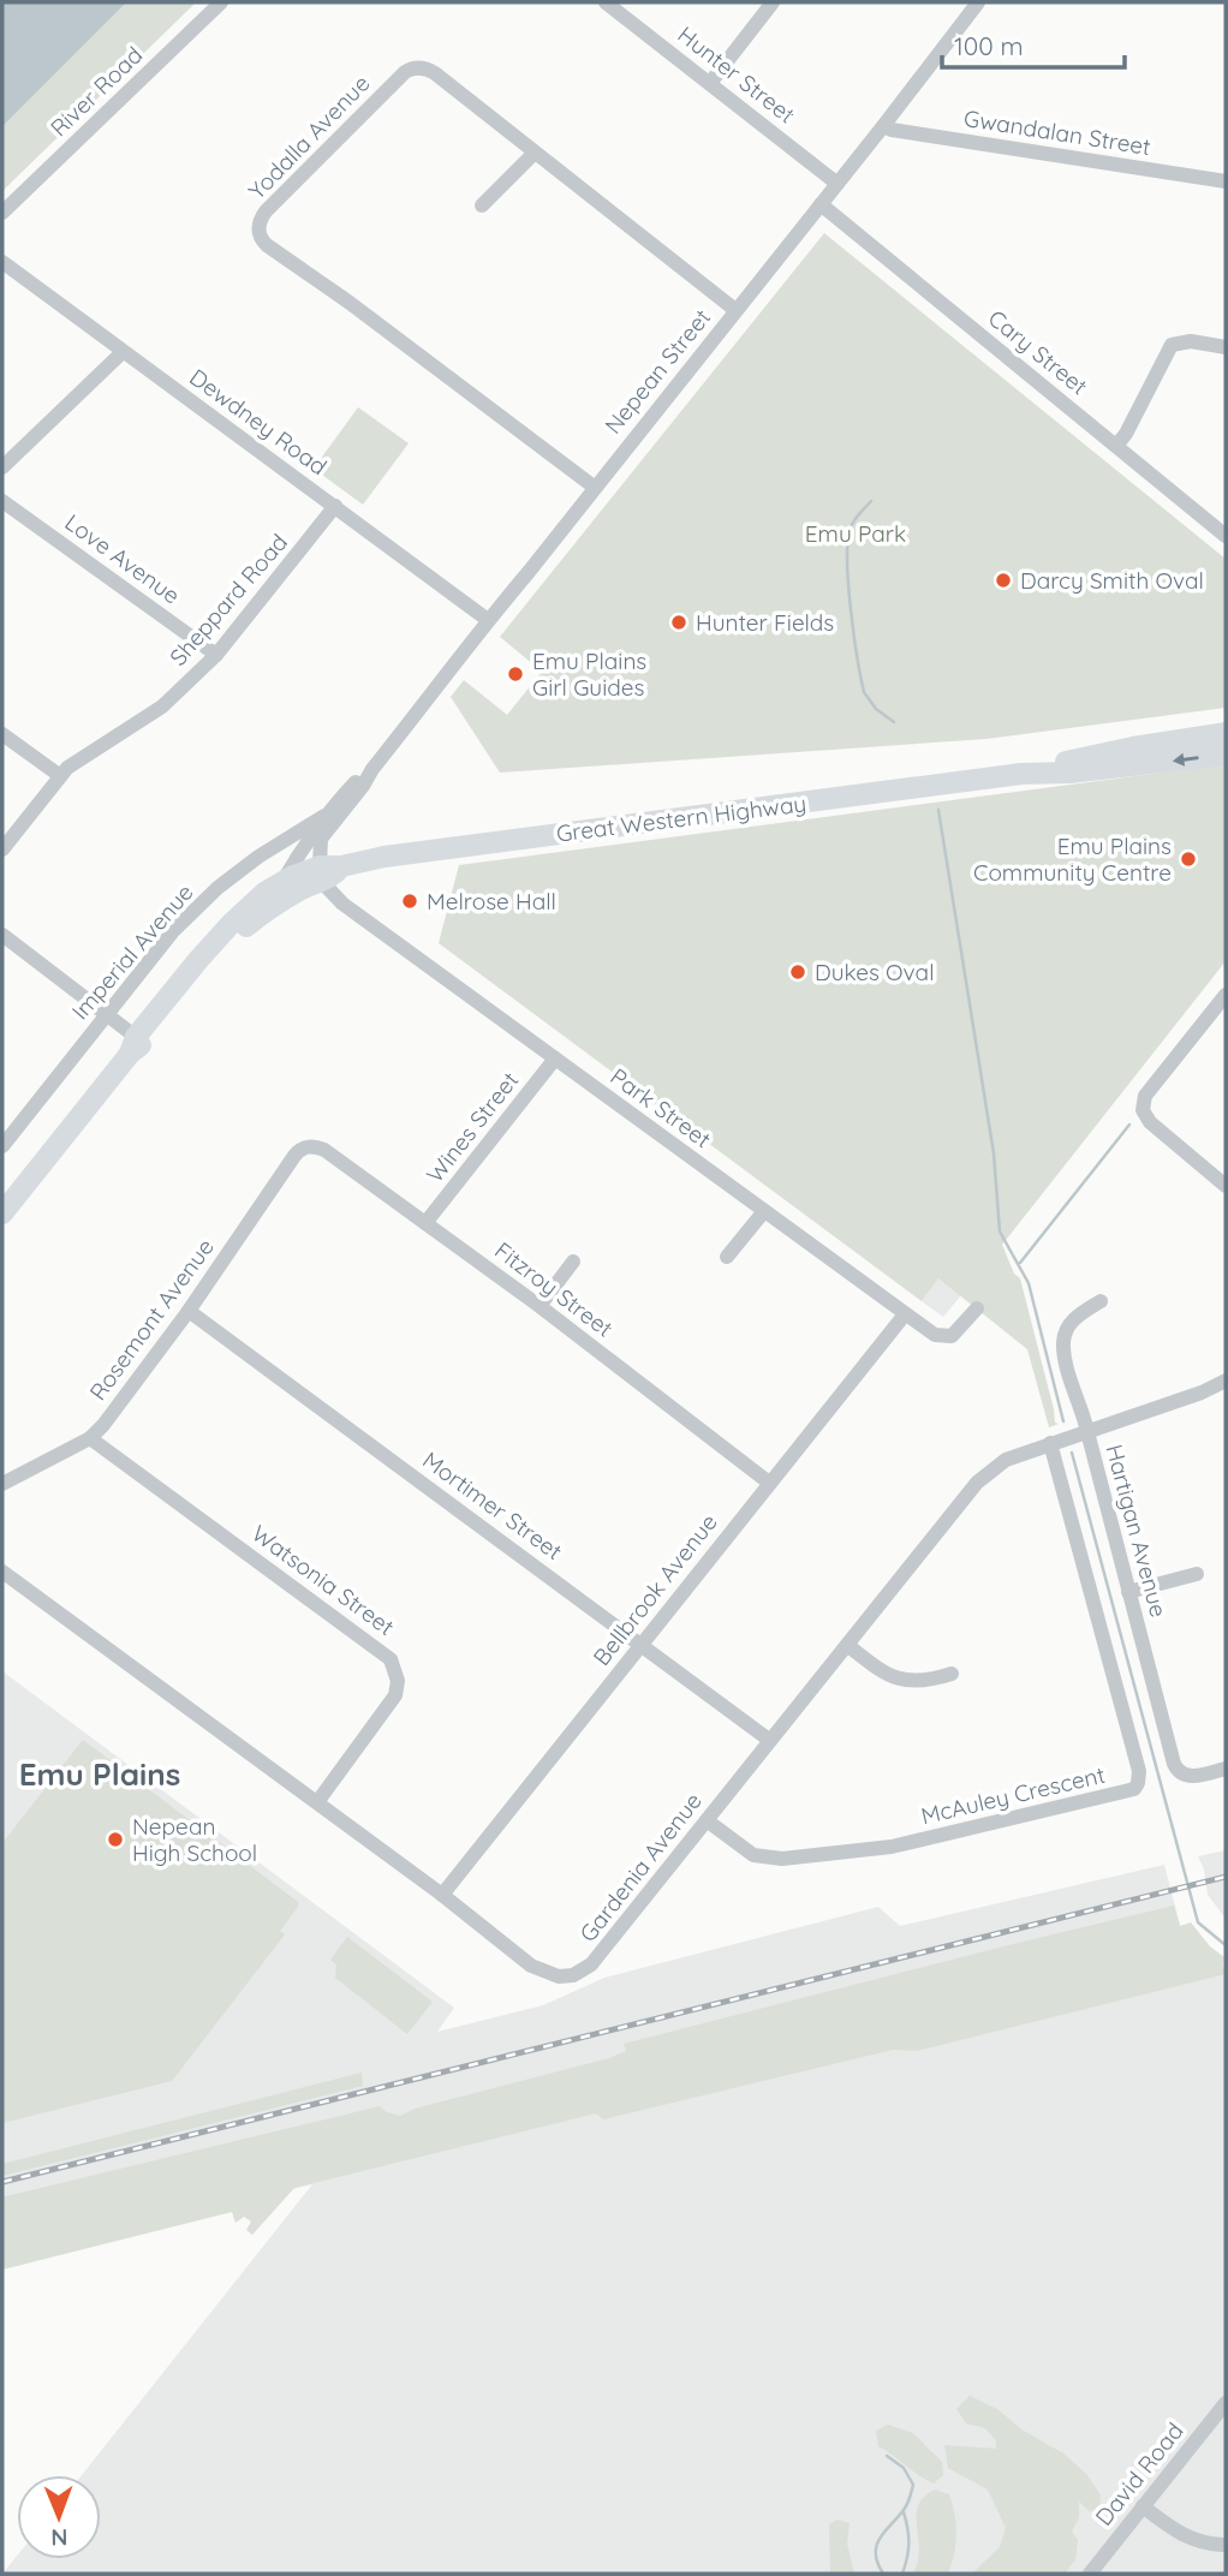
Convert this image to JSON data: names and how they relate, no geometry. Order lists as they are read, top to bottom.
{
  "streets": {
    "highway": ["Great Western Highway"],
    "street": [
      "Hunter Street",
      "River Road",
      "Gwandalan Street",
      "Yodalla Avenue",
      "Cary Street",
      "Nepean Street",
      "Dewdney Road",
      "Love Avenue",
      "Sheppard Road",
      "Imperial Avenue",
      "Park Street",
      "Wines Street",
      "Fitzroy Street",
      "Rosemont Avenue",
      "Mortimer Street",
      "Hartigan Avenue",
      "Watsonia Street",
      "Bellbrook Avenue",
      "McAuley Crescent",
      "Gardenia Avenue",
      "David Road"
    ]
  },
  "crossings": [
    ["Hunter Street", "Nepean Street"],
    ["Gwandalan Street", "Nepean Street"],
    ["Yodalla Avenue", "Nepean Street"],
    ["Cary Street", "Nepean Street"],
    ["Nepean Street", "Dewdney Road"],
    ["Nepean Street", "Great Western Highway"],
    ["Nepean Street", "Imperial Avenue"],
    ["Nepean Street", "Park Street"],
    ["Dewdney Road", "Sheppard Road"],
    ["Love Avenue", "Sheppard Road"],
    ["Great Western Highway", "Park Street"],
    ["Park Street", "Wines Street"],
    ["Park Street", "Bellbrook Avenue"],
    ["Wines Street", "Fitzroy Street"],
    ["Fitzroy Street", "Rosemont Avenue"],
    ["Fitzroy Street", "Bellbrook Avenue"],
    ["Rosemont Avenue", "Mortimer Street"],
    ["Rosemont Avenue", "Watsonia Street"],
    ["Mortimer Street", "Bellbrook Avenue"],
    ["Mortimer Street", "Gardenia Avenue"],
    ["Hartigan Avenue", "Gardenia Avenue"],
    ["Watsonia Street", "Gardenia Avenue"],
    ["Bellbrook Avenue", "Gardenia Avenue"],
    ["McAuley Crescent", "Gardenia Avenue"]
  ],
  "districts": ["Emu Plains"],
  "parks": ["Emu Park"],
  "places": [
    "Darcy Smith Oval",
    "Hunter Fields",
    "Emu Plains Girl Guides",
    "Emu Plains Community Centre",
    "Melrose Hall",
    "Dukes Oval",
    "Nepean High School"
  ],
  "scale_bar": "100 m",
  "north": "bottom"
}
